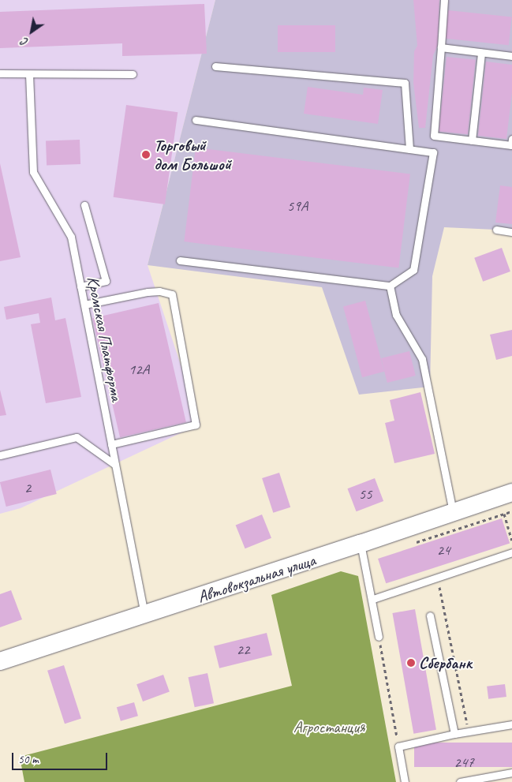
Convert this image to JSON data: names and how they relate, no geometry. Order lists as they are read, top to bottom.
{
  "streets": {
    "street": ["Автовокзальная улица"],
    "lane": ["Кромская Платформа"]
  },
  "crossings": [
    ["Кромская Платформа", "Автовокзальная улица"]
  ],
  "parks": ["Агростанция"],
  "places": ["Торговый дом Большой", "Сбербанк"],
  "house_numbers": [
    "59А",
    "12А",
    "2",
    "55",
    "24",
    "22",
    "247"
  ],
  "scale_bar": "50 m",
  "north": "bottom left"
}
